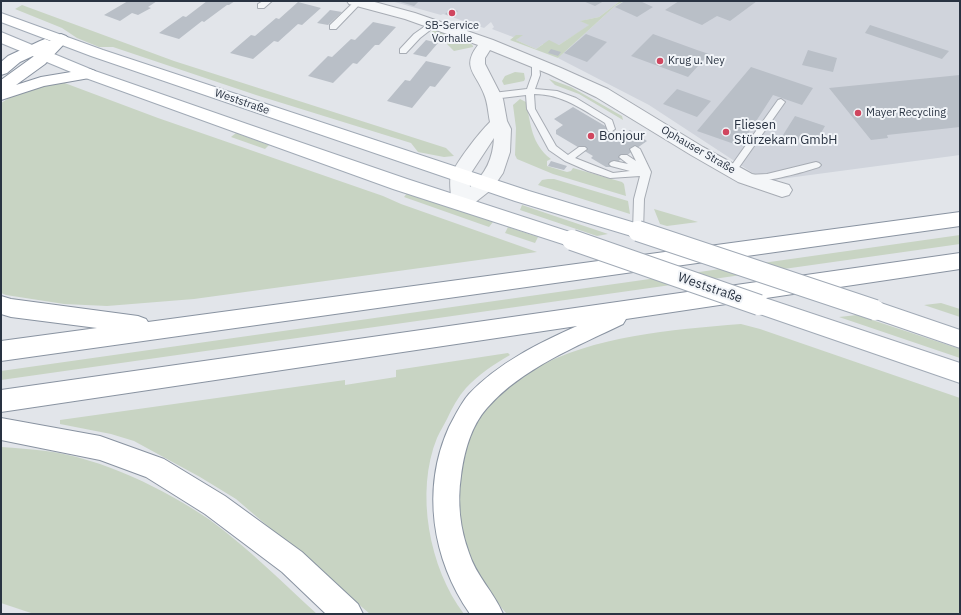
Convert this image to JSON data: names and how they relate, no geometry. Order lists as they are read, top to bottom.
{
  "streets": {
    "main road": ["Weststraße"],
    "street": ["Ophauser Straße"]
  },
  "places": [
    "SB-Service Vorhalle",
    "Krug u. Ney",
    "Mayer Recycling",
    "Fliesen Stürzekarn GmbH",
    "Bonjour"
  ]
}
